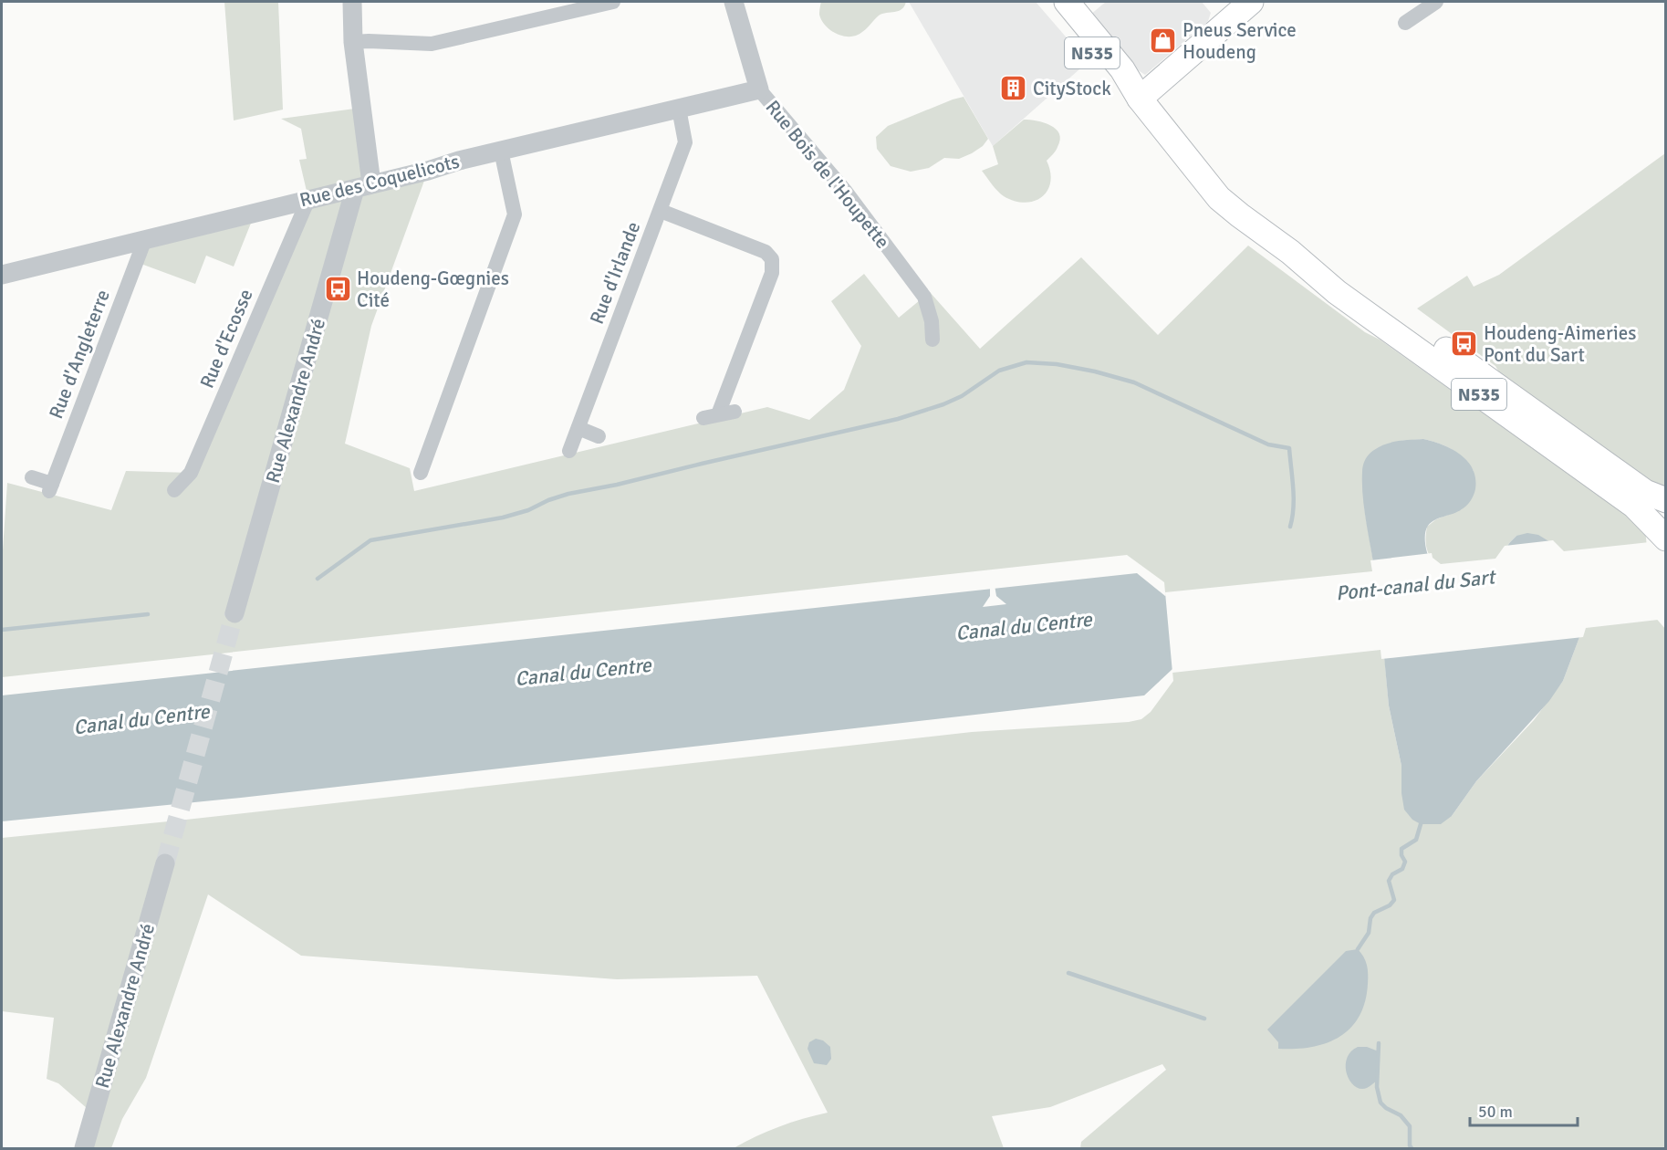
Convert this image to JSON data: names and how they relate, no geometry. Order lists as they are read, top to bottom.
{
  "streets": {
    "main road": ["N535"],
    "street": [
      "Rue Bois de l'Houpette",
      "Rue des Coquelicots",
      "Rue d'Irlande",
      "Rue d'Ecosse",
      "Rue d'Angleterre",
      "Rue Alexandre André"
    ]
  },
  "crossings": [
    ["Rue Bois de l'Houpette", "Rue des Coquelicots"],
    ["Rue des Coquelicots", "Rue d'Irlande"],
    ["Rue des Coquelicots", "Rue d'Ecosse"],
    ["Rue des Coquelicots", "Rue d'Angleterre"],
    ["Rue des Coquelicots", "Rue Alexandre André"]
  ],
  "water": ["Pont-canal du Sart", "Canal du Centre"],
  "places": {
    "shop": ["Pneus Service Houdeng"],
    "building": ["CityStock"],
    "bus stop": ["Houdeng-Gœgnies Cité", "Houdeng-Aimeries Pont du Sart"]
  },
  "scale_bar": "50 m"
}
